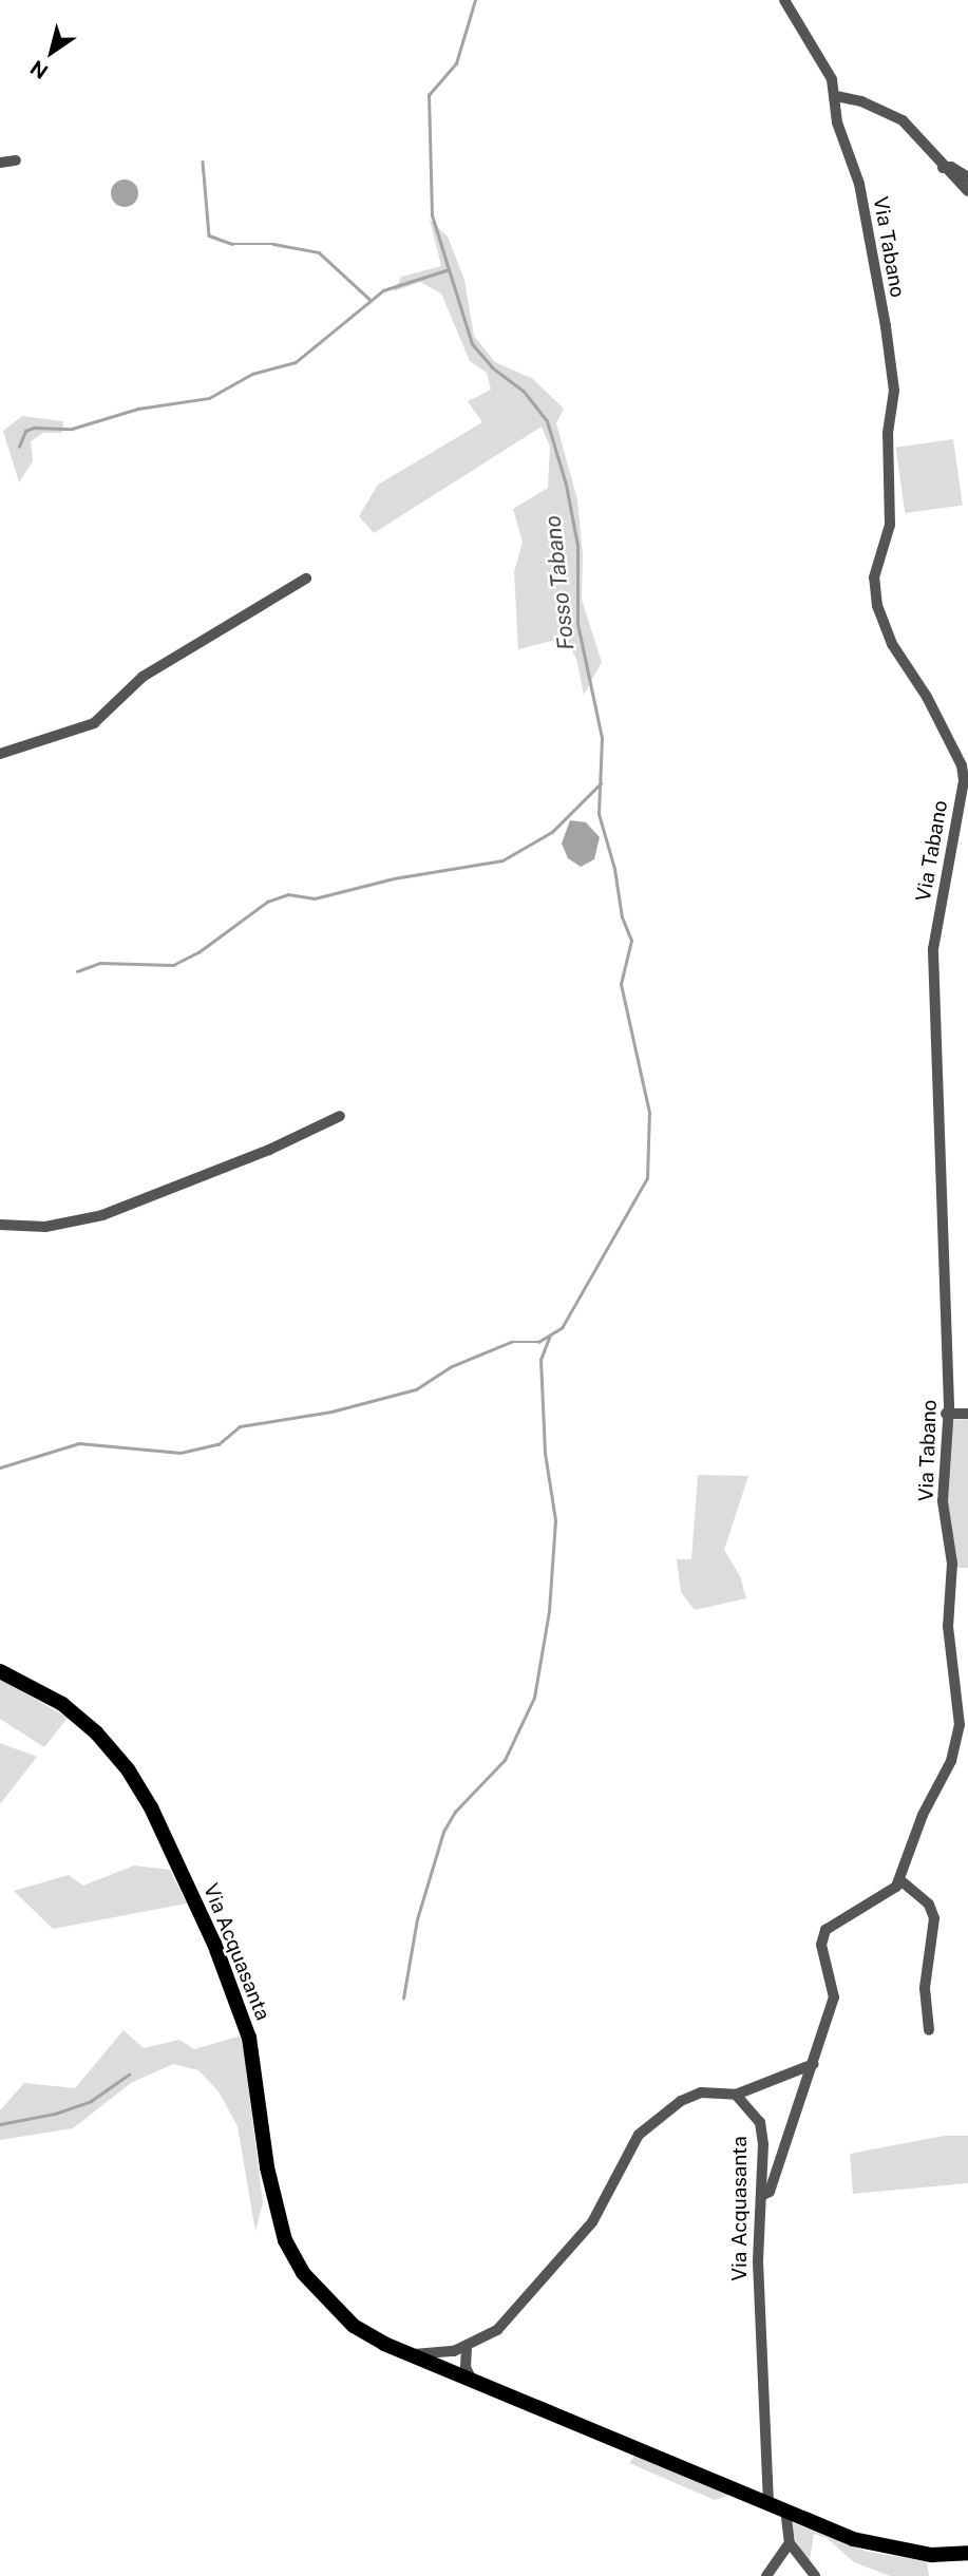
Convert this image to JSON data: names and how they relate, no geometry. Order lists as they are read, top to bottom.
{
  "streets": {
    "main road": ["Via Acquasanta"],
    "street": ["Via Tabano"]
  },
  "water": ["Fosso Tabano"],
  "north": "bottom left"
}
